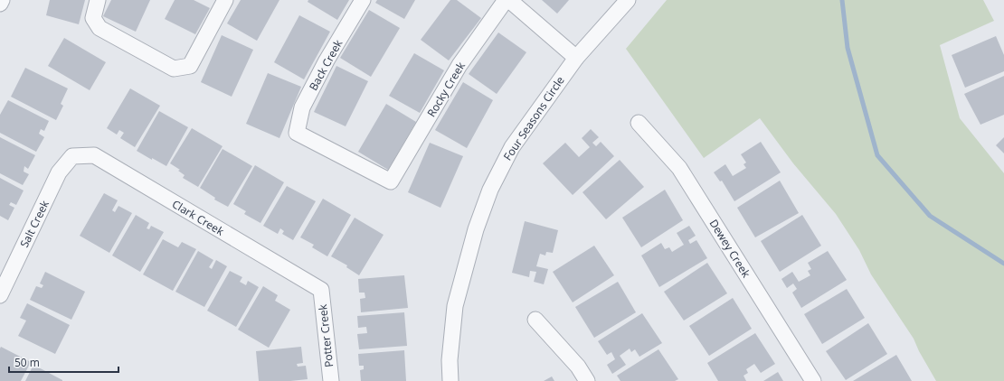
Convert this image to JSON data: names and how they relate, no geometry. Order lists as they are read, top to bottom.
{
  "streets": {
    "street": [
      "Back Creek",
      "Rocky Creek",
      "Four Seasons Circle",
      "Clark Creek",
      "Salt Creek",
      "Dewey Creek",
      "Potter Creek"
    ]
  },
  "crossings": [
    ["Back Creek", "Rocky Creek"],
    ["Clark Creek", "Salt Creek"],
    ["Clark Creek", "Potter Creek"]
  ],
  "scale_bar": "50 m"
}
